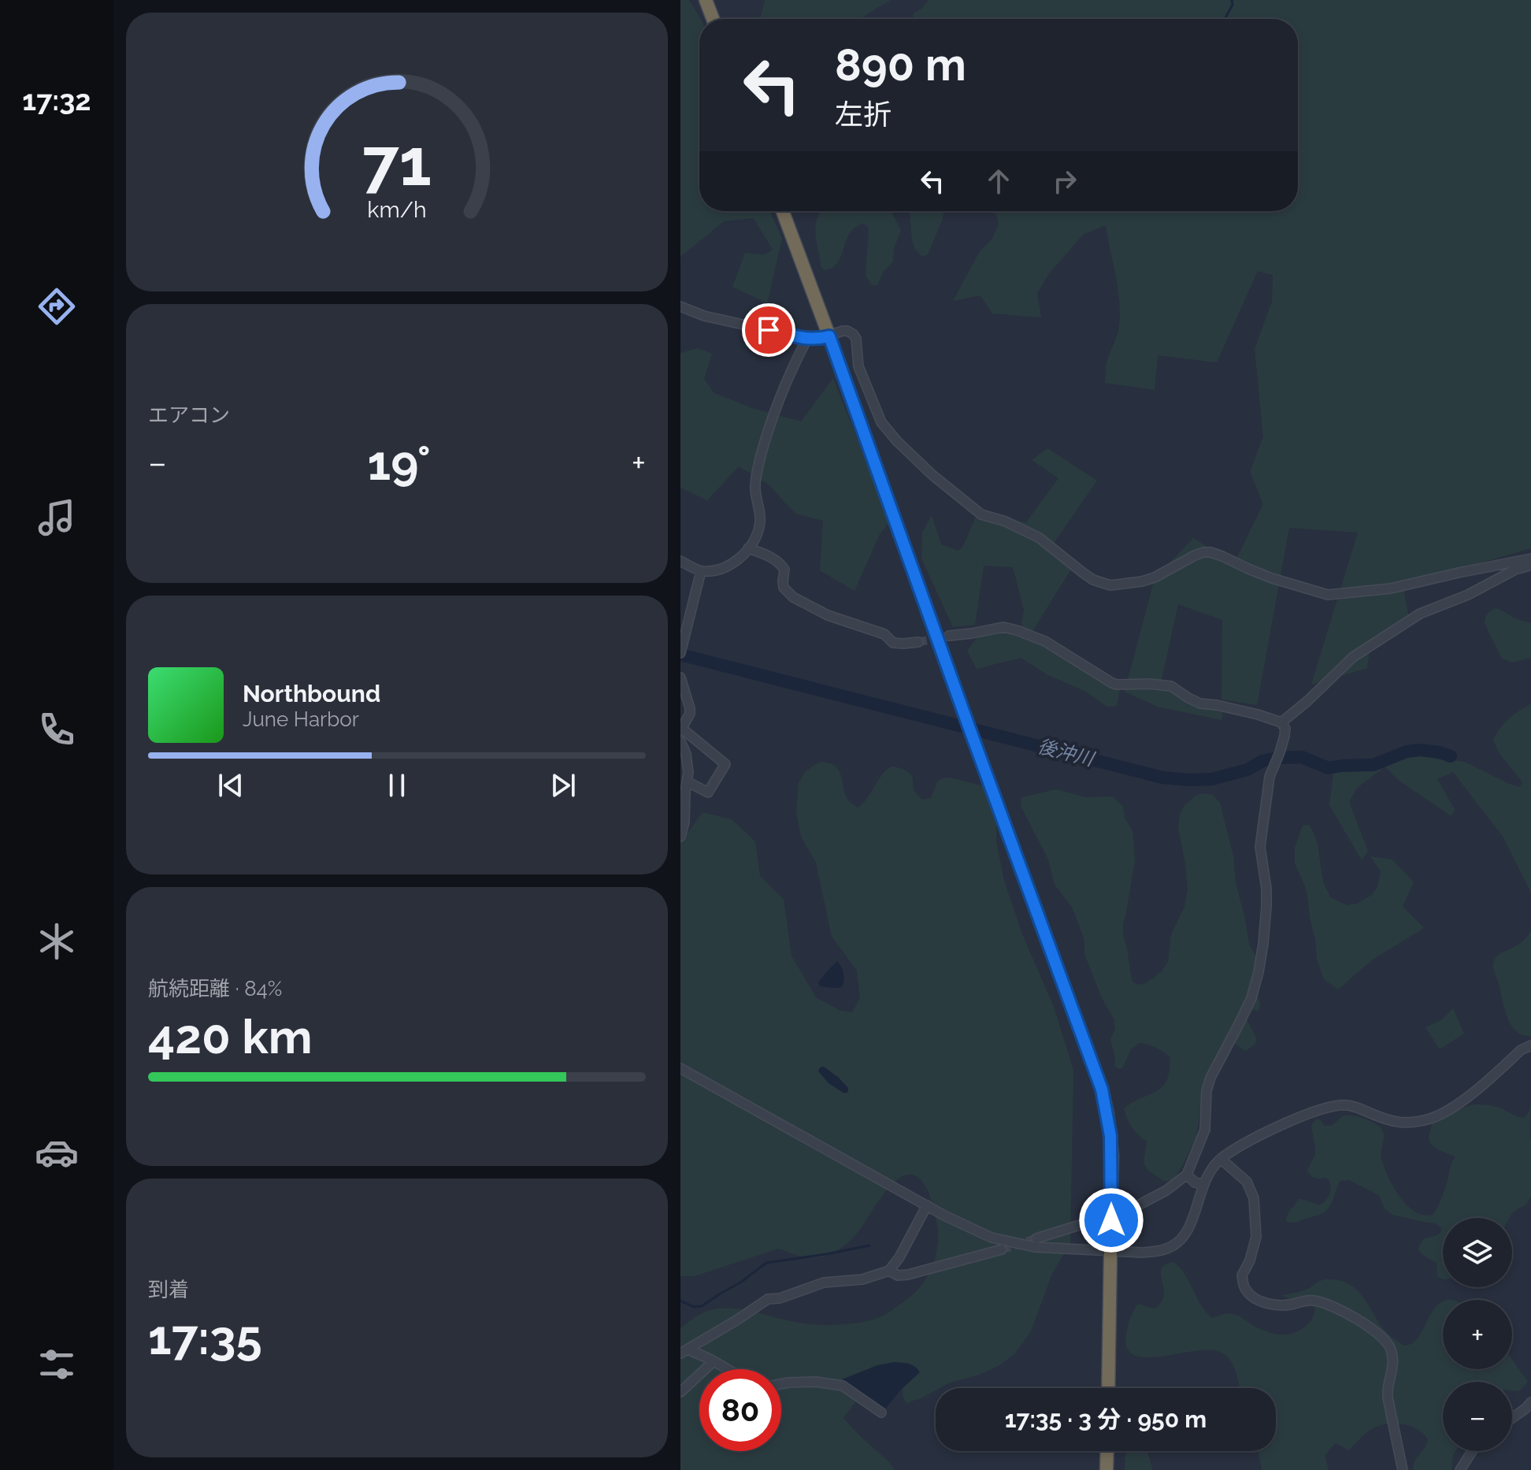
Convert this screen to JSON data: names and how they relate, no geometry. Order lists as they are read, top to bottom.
{
  "water": ["後沖川"],
  "page": {
    "tabs": "17:32",
    "turn": ["890 m", "左折"],
    "tile": [
      "エアコン",
      ["航続距離 · 84%", "420 km"],
      ["到着", "17:35"]
    ],
    "heat": ["−", "19°", "+"],
    "song": ["Northbound", "June Harbor"],
    "map_buttons": ["+", "−"],
    "limit": "80",
    "trip": "17:35 · 3 分 · 950 m",
    "gauge": ["71", "km/h"]
  }
}
